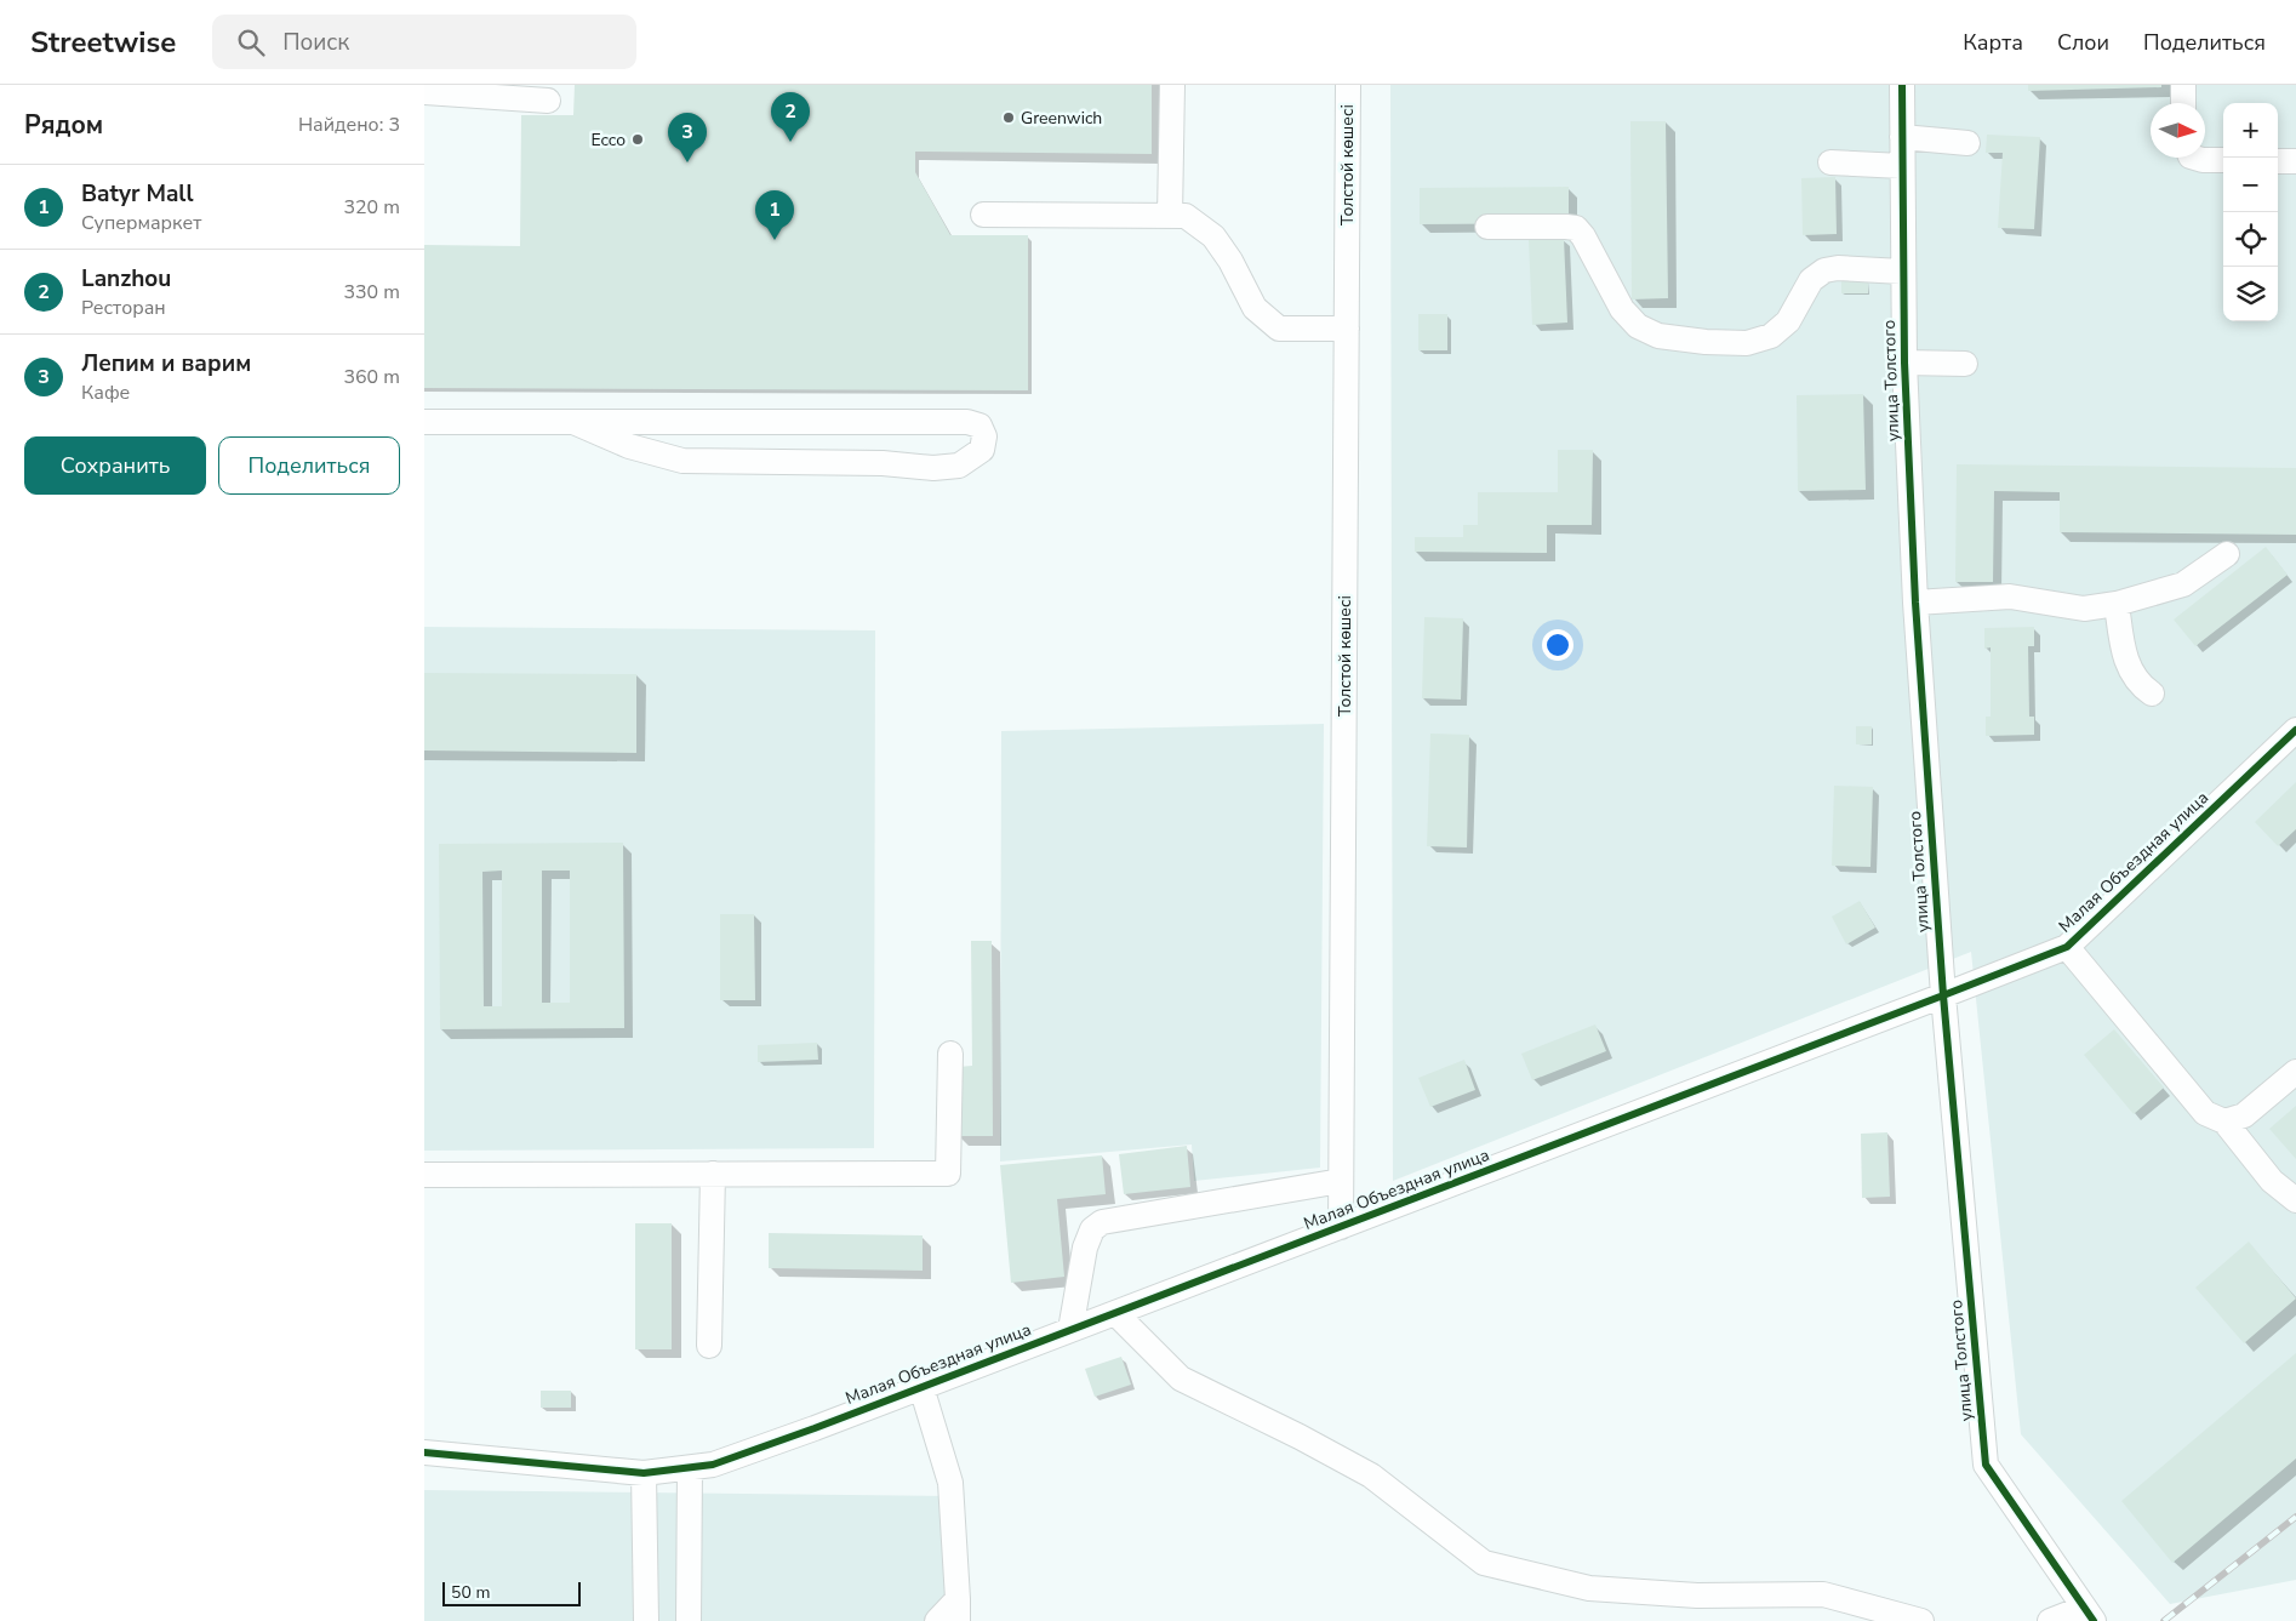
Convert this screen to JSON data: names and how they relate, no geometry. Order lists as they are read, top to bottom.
{
  "streets": {
    "street": ["Толстой көшесі", "улица Толстого", "Малая Объездная улица"]
  },
  "crossings": [
    ["Толстой көшесі", "Малая Объездная улица"],
    ["улица Толстого", "Малая Объездная улица"]
  ],
  "places": ["Greenwich", "Ecco"],
  "scale_bar": "50 m",
  "north": "right",
  "page": {
    "header": "Streetwise",
    "search": "Поиск",
    "nav": ["Карта", "Слои", "Поделиться"],
    "heading": ["Рядом", "Найдено: 3"],
    "pins": ["2", "3", "1"],
    "map_buttons": ["+", "−"],
    "list": [
      {
        "mark": "1",
        "name": "Batyr Mall",
        "note": "Супермаркет",
        "value": "320 m"
      },
      {
        "mark": "2",
        "name": "Lanzhou",
        "note": "Ресторан",
        "value": "330 m"
      },
      {
        "mark": "3",
        "name": "Лепим и варим",
        "note": "Кафе",
        "value": "360 m"
      }
    ],
    "buttons": ["Сохранить", "Поделиться"],
    "scale": "50 m"
  }
}
